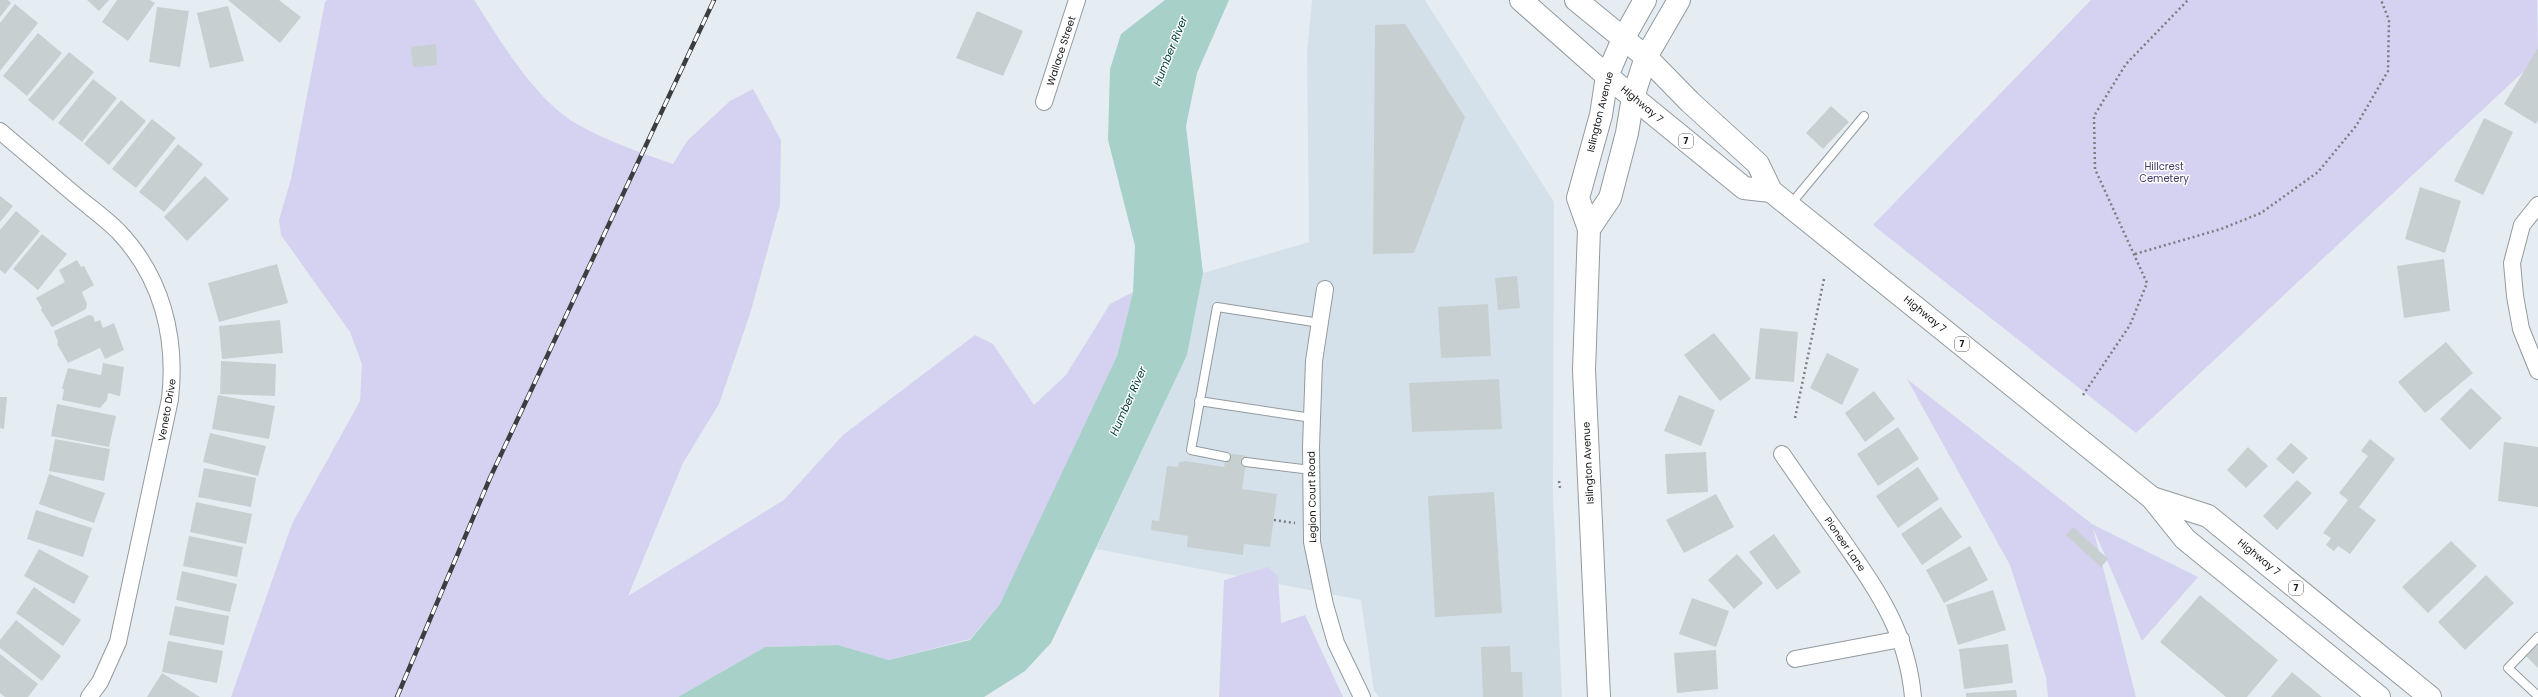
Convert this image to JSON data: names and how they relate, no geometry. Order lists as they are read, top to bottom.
{
  "streets": {
    "main road": ["Highway 7", "Islington Avenue", "7"],
    "street": [
      "Wallace Street",
      "Veneto Drive",
      "Legion Court Road",
      "Pioneer Lane"
    ]
  },
  "crossings": [
    ["Highway 7", "Islington Avenue"]
  ],
  "water": ["Humber River"],
  "parks": ["Hillcrest Cemetery"]
}
